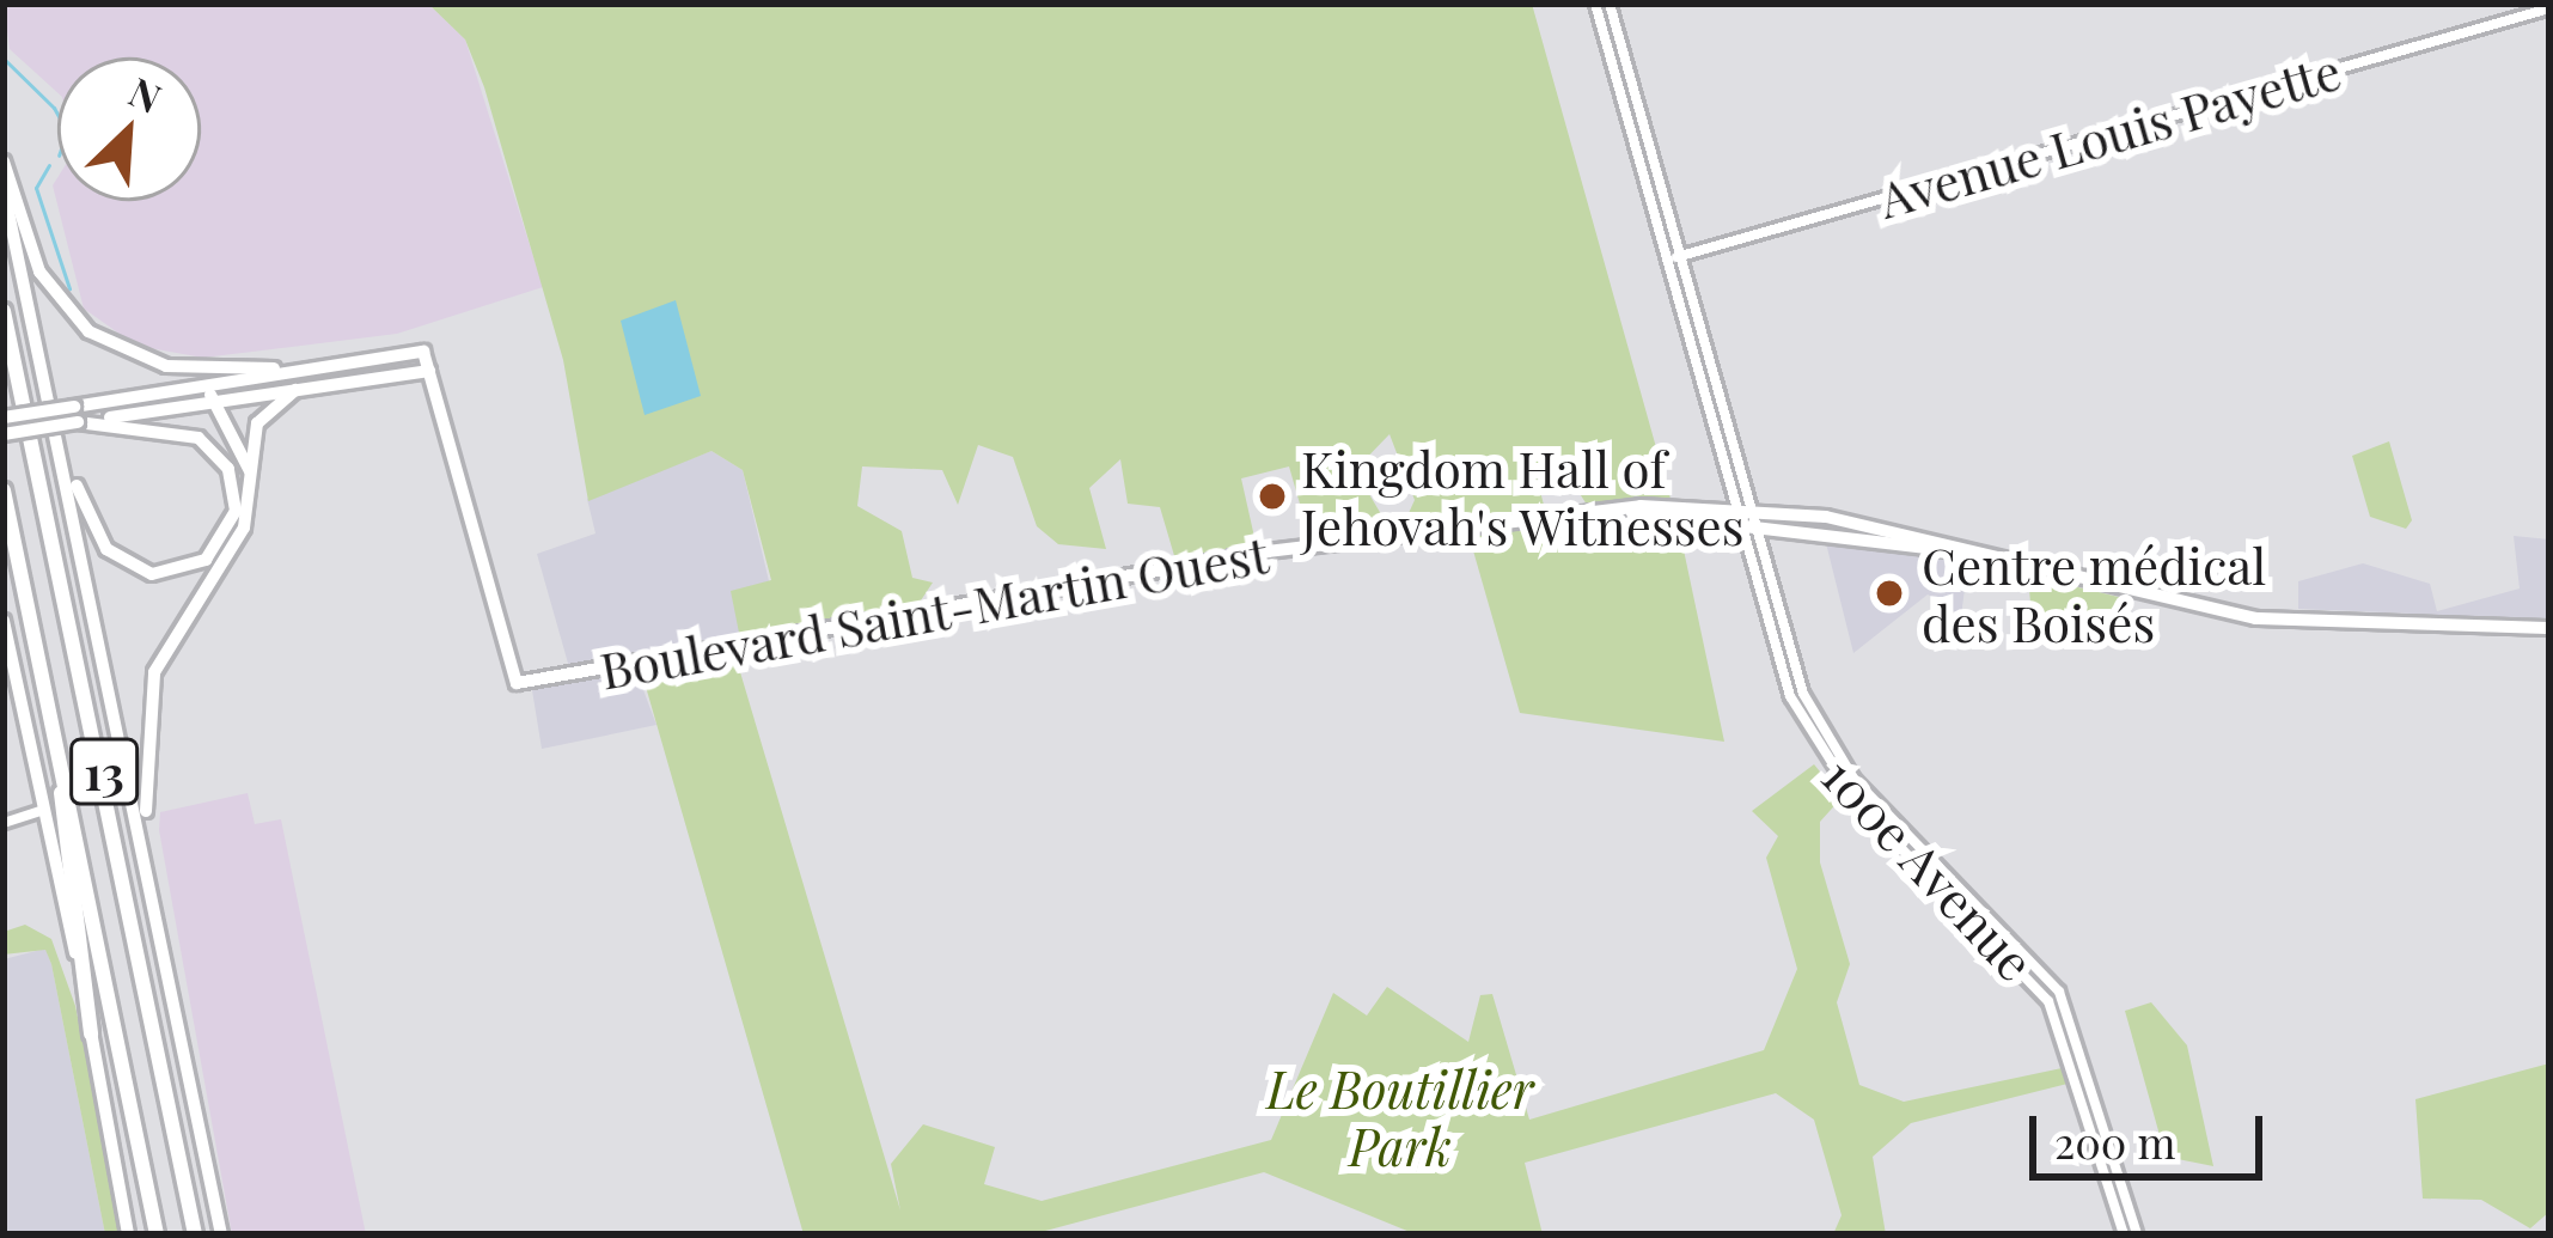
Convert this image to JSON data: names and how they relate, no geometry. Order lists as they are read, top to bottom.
{
  "streets": {
    "highway": ["13"],
    "main road": ["Boulevard Saint-Martin Ouest"],
    "street": ["Avenue Louis Payette", "100e Avenue"]
  },
  "crossings": [
    ["Avenue Louis Payette", "100e Avenue"],
    ["Boulevard Saint-Martin Ouest", "100e Avenue"]
  ],
  "parks": ["Le Boutillier Park"],
  "places": ["Kingdom Hall of Jehovah's Witnesses", "Centre médical des Boisés"],
  "scale_bar": "200 m",
  "north": "top right"
}
